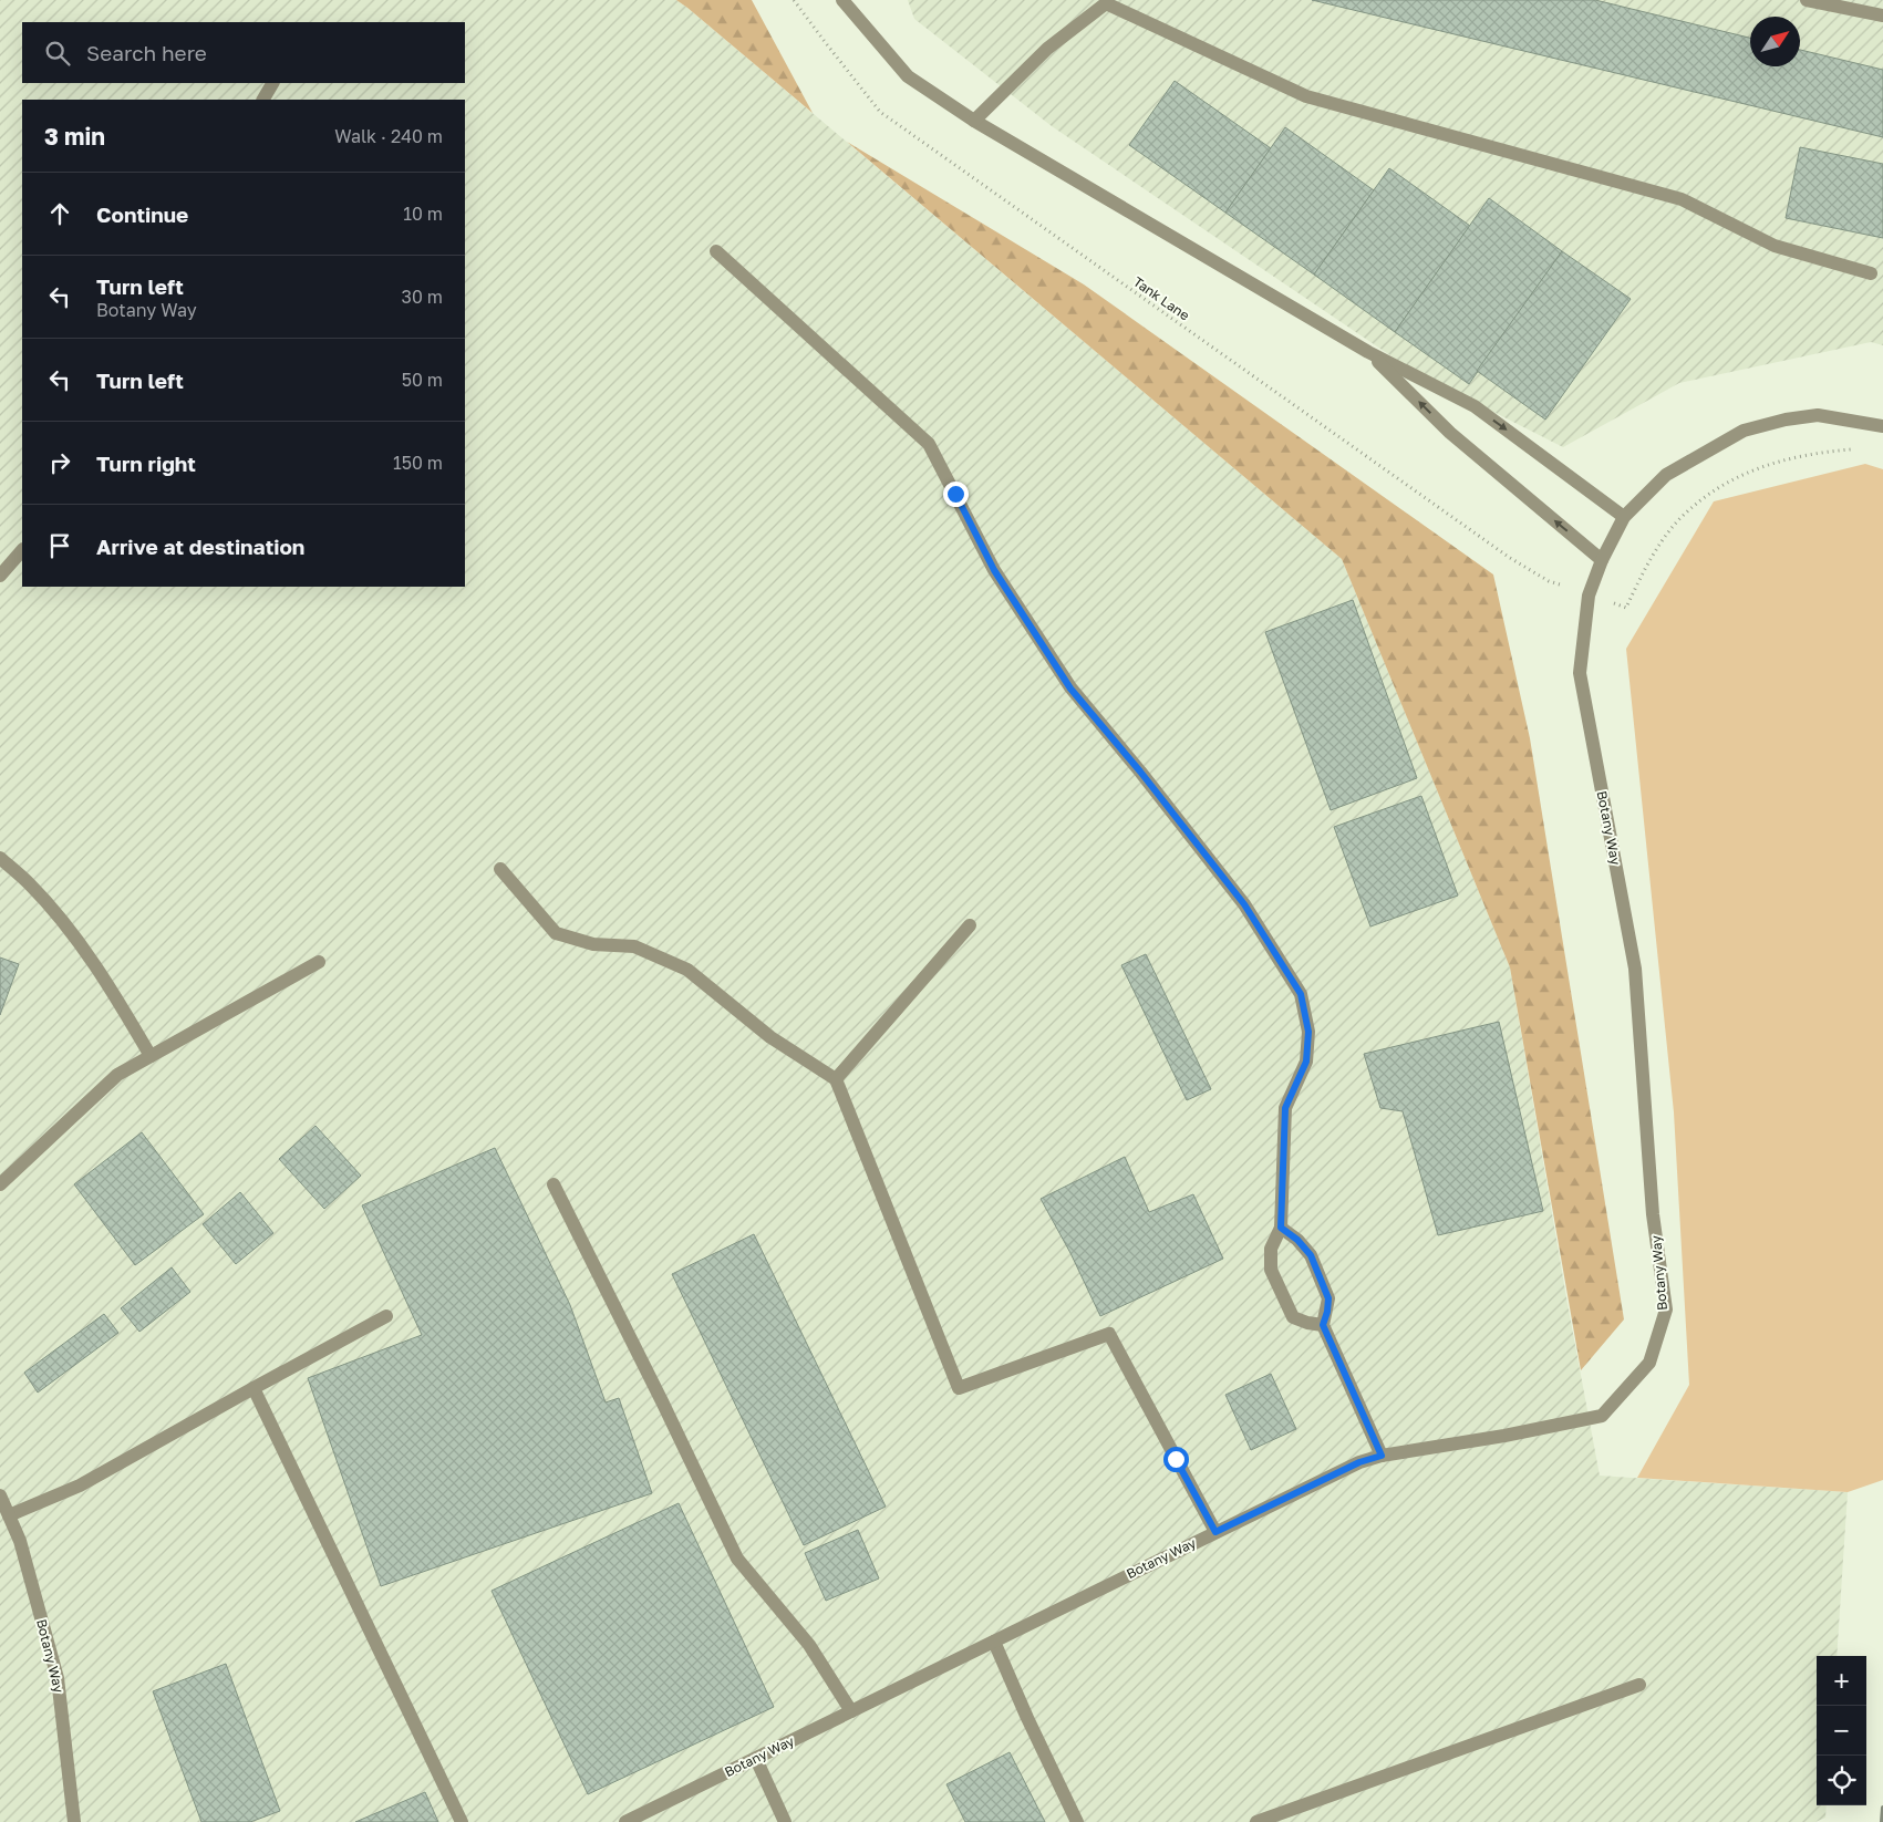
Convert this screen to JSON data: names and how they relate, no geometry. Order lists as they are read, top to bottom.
{
  "streets": {
    "street": ["Botany Way"],
    "path": ["Tank Lane"]
  },
  "north": "top right",
  "page": {
    "search": "Search here",
    "heading": ["3 min", "Walk · 240 m"],
    "list": [
      ["Continue", "10 m"],
      ["Turn left", "Botany Way", "30 m"],
      ["Turn left", "50 m"],
      ["Turn right", "150 m"],
      "Arrive at destination"
    ],
    "map_buttons": ["+", "−"]
  }
}
